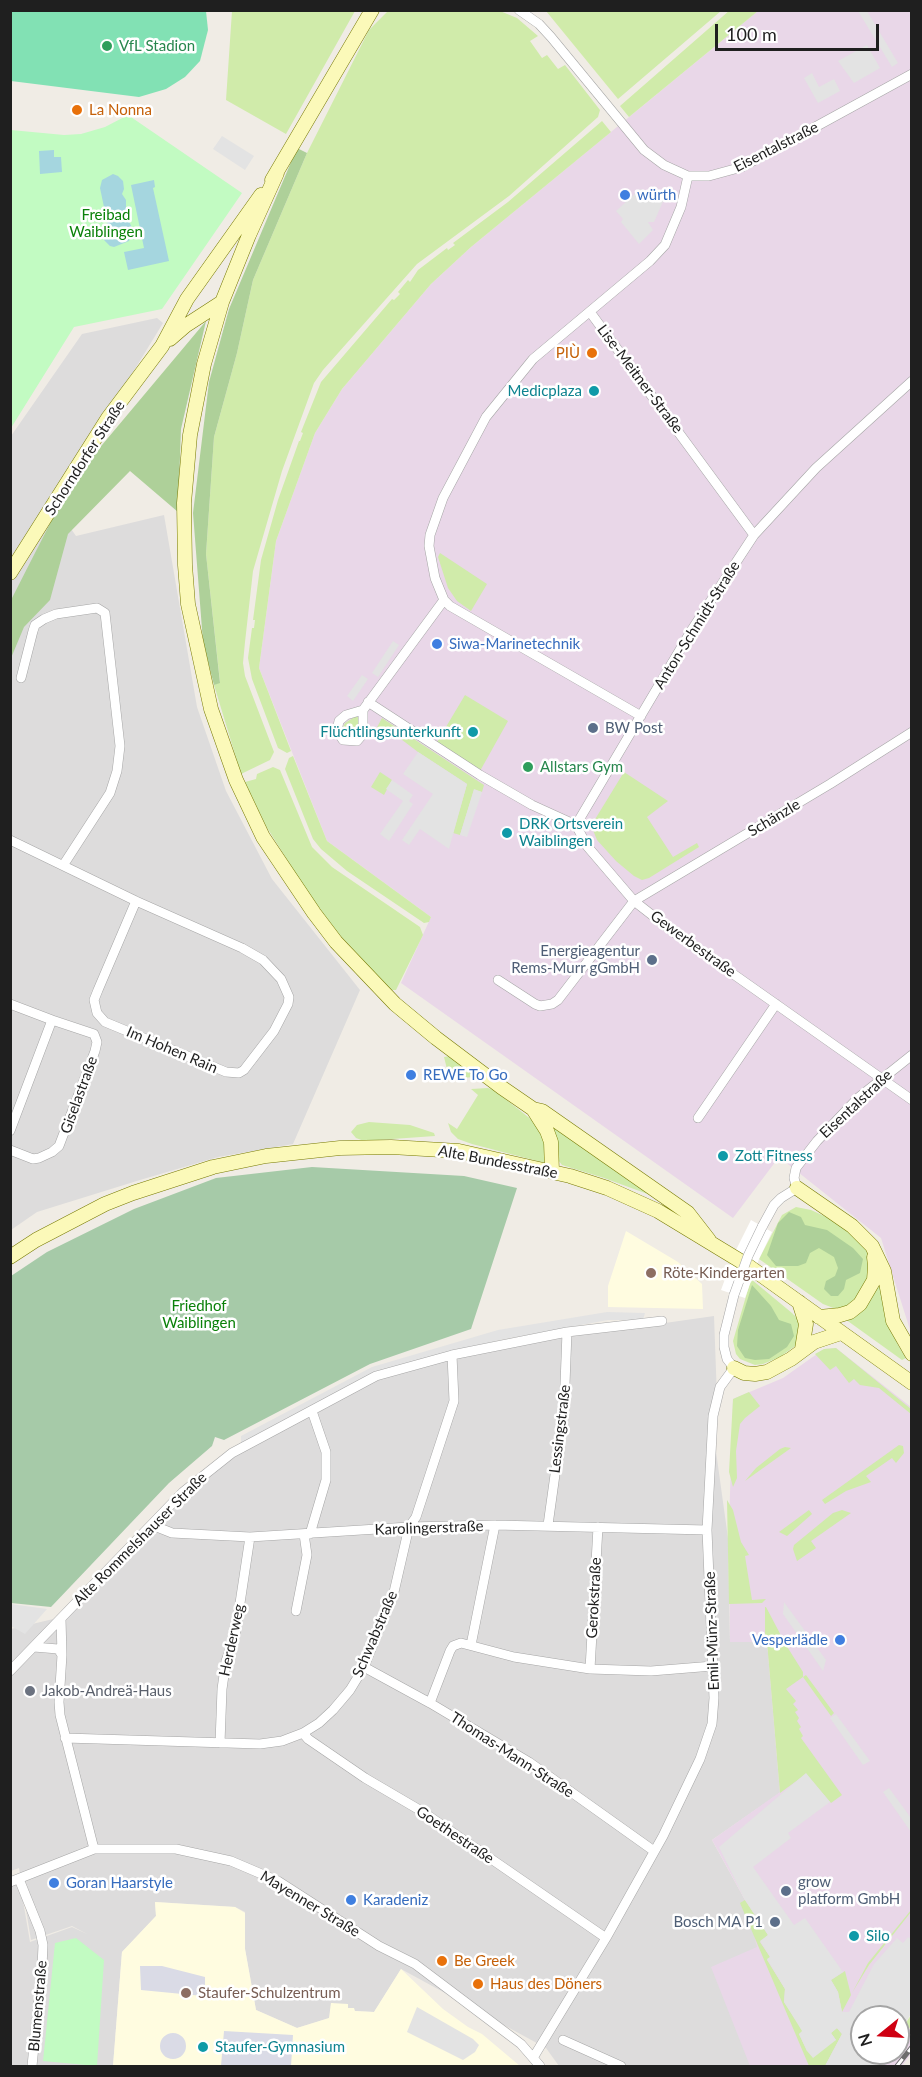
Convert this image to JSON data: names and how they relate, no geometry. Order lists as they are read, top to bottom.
{
  "streets": {
    "main road": ["Schorndorfer Straße", "Alte Bundesstraße"],
    "street": [
      "Eisentalstraße",
      "Lise-Meitner-Straße",
      "Anton-Schmidt-Straße",
      "Schänzle",
      "Gewerbestraße",
      "Im Hohen Rain",
      "Giselastraße",
      "Lessingstraße",
      "Karolingerstraße",
      "Alte Rommelshauser Straße",
      "Gerokstraße",
      "Emil-Münz-Straße",
      "Schwabstraße",
      "Herderweg",
      "Thomas-Mann-Straße",
      "Goethestraße",
      "Mayenner Straße",
      "Blumenstraße"
    ]
  },
  "crossings": [
    ["Eisentalstraße", "Lise-Meitner-Straße"],
    ["Eisentalstraße", "Gewerbestraße"],
    ["Lise-Meitner-Straße", "Anton-Schmidt-Straße"],
    ["Schänzle", "Gewerbestraße"],
    ["Lessingstraße", "Karolingerstraße"],
    ["Lessingstraße", "Alte Rommelshauser Straße"],
    ["Karolingerstraße", "Alte Rommelshauser Straße"],
    ["Karolingerstraße", "Gerokstraße"],
    ["Karolingerstraße", "Emil-Münz-Straße"],
    ["Karolingerstraße", "Schwabstraße"],
    ["Karolingerstraße", "Herderweg"],
    ["Alte Rommelshauser Straße", "Schwabstraße"],
    ["Emil-Münz-Straße", "Thomas-Mann-Straße"],
    ["Emil-Münz-Straße", "Goethestraße"],
    ["Emil-Münz-Straße", "Mayenner Straße"],
    ["Schwabstraße", "Herderweg"],
    ["Schwabstraße", "Thomas-Mann-Straße"],
    ["Schwabstraße", "Goethestraße"],
    ["Mayenner Straße", "Blumenstraße"]
  ],
  "parks": ["Freibad Waiblingen", "Friedhof Waiblingen"],
  "places": [
    "VfL Stadion",
    "La Nonna",
    "würth",
    "PIÙ",
    "Medicplaza",
    "Siwa-Marinetechnik",
    "BW Post",
    "Flüchtlingsunterkunft",
    "Allstars Gym",
    "DRK Ortsverein Waiblingen",
    "Energieagentur Rems-Murr gGmbH",
    "REWE To Go",
    "Zott Fitness",
    "Röte-Kindergarten",
    "Vesperlädle",
    "Jakob-Andreä-Haus",
    "Goran Haarstyle",
    "grow platform GmbH",
    "Karadeniz",
    "Bosch MA P1",
    "Silo",
    "Be Greek",
    "Haus des Döners",
    "Staufer-Schulzentrum",
    "Staufer-Gymnasium"
  ],
  "scale_bar": "100 m",
  "north": "left"
}
